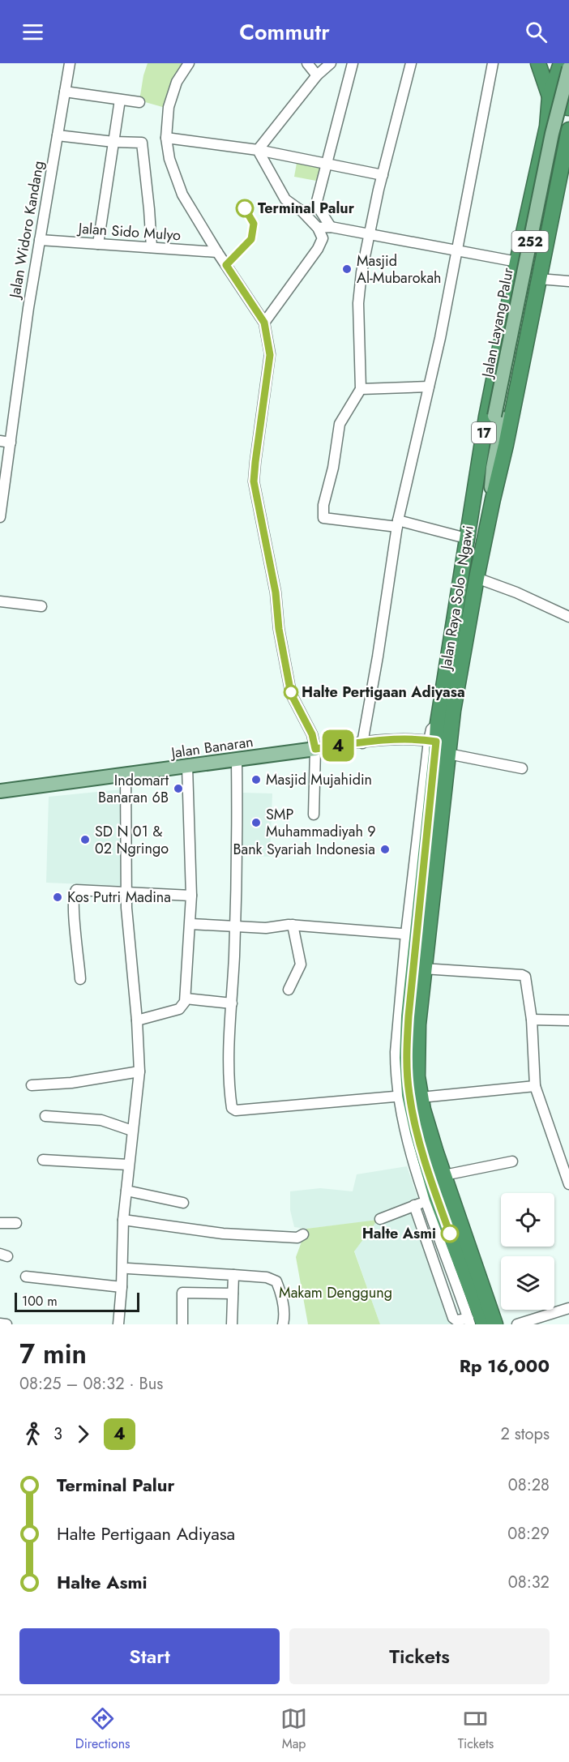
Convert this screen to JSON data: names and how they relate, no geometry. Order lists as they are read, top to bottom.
{
  "streets": {
    "highway": ["17", "Jalan Raya Solo - Ngawi"],
    "main road": ["252", "Jalan Layang Palur", "Jalan Banaran"],
    "street": ["Jalan Widoro Kandang", "Jalan Sido Mulyo"]
  },
  "crossings": [
    ["Jalan Widoro Kandang", "Jalan Sido Mulyo"],
    ["Jalan Layang Palur", "Jalan Raya Solo - Ngawi"],
    ["Jalan Raya Solo - Ngawi", "Jalan Banaran"]
  ],
  "parks": ["Makam Denggung"],
  "places": [
    "Terminal Palur",
    "Masjid Al-Mubarokah",
    "Halte Pertigaan Adiyasa",
    "Masjid Mujahidin",
    "Indomart Banaran 6B",
    "SMP Muhammadiyah 9",
    "SD N 01 & 02 Ngringo",
    "Bank Syariah Indonesia",
    "Kos Putri Madina",
    "Halte Asmi"
  ],
  "lines": ["bus line 4"],
  "scale_bar": "100 m",
  "page": {
    "header": "Commutr",
    "on_map": "4",
    "scale": "100 m",
    "heading": ["7 min", "08:25 – 08:32 · Bus", "Rp 16,000"],
    "legs": ["3", "4", "2 stops"],
    "list": [
      {
        "name": "Terminal Palur",
        "value": "08:28"
      },
      {
        "name": "Halte Pertigaan Adiyasa",
        "value": "08:29"
      },
      {
        "name": "Halte Asmi",
        "value": "08:32"
      }
    ],
    "buttons": ["Start", "Tickets"],
    "tabs": ["Directions", "Map", "Tickets"]
  }
}
